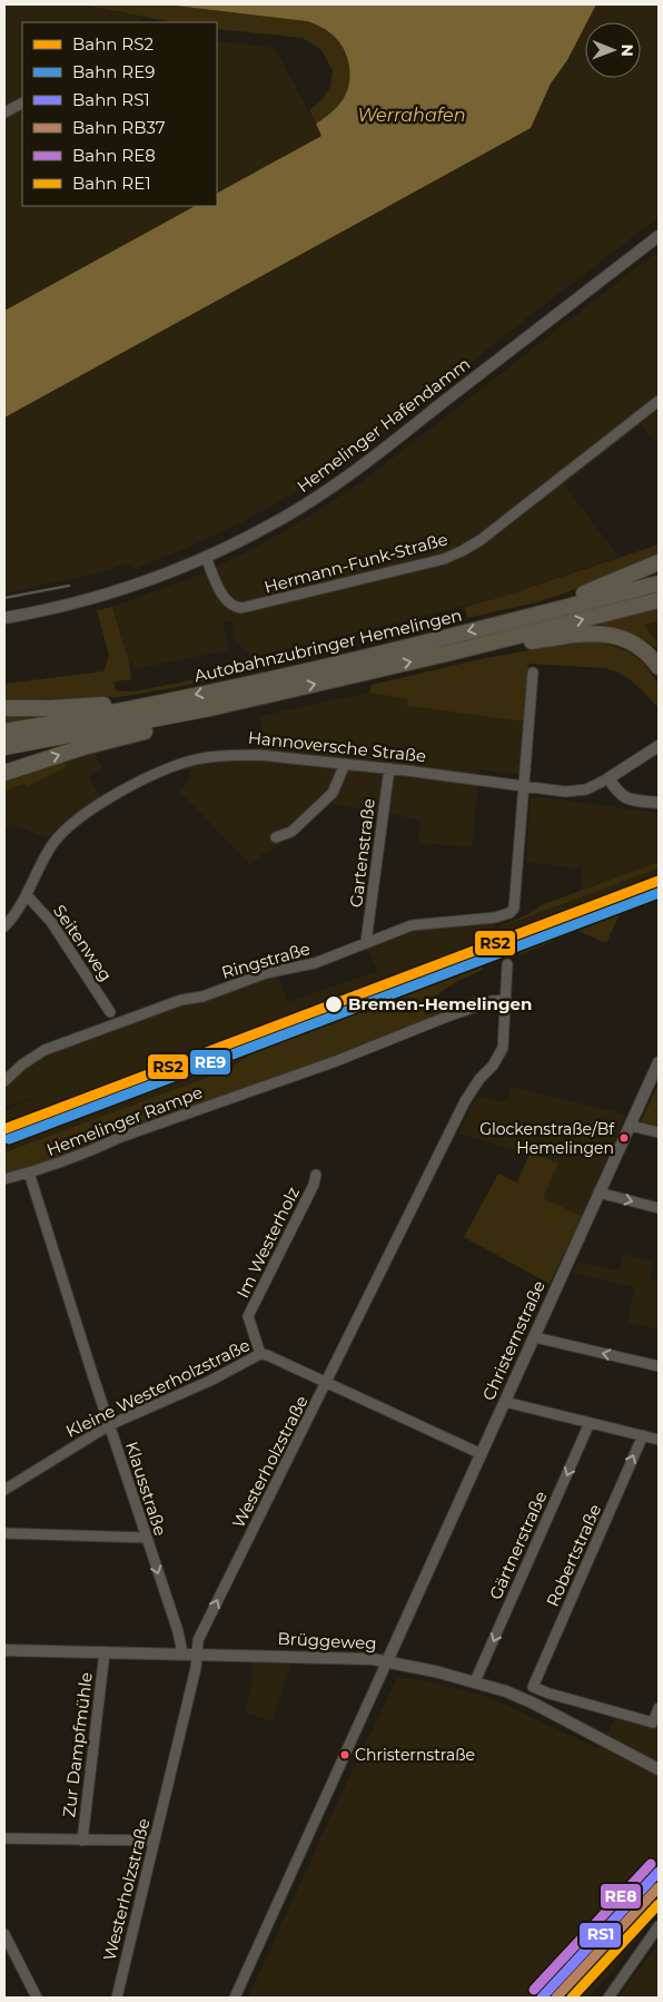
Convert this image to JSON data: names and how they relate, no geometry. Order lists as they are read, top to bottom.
{
  "streets": {
    "highway": ["Autobahnzubringer Hemelingen"],
    "street": [
      "Hemelinger Hafendamm",
      "Hermann-Funk-Straße",
      "Hannoversche Straße",
      "Gartenstraße",
      "Seitenweg",
      "Ringstraße",
      "Hemelinger Rampe",
      "Im Westerholz",
      "Christernstraße",
      "Kleine Westerholzstraße",
      "Westerholzstraße",
      "Klausstraße",
      "Gärtnerstraße",
      "Robertstraße",
      "Brüggeweg",
      "Zur Dampfmühle"
    ]
  },
  "crossings": [
    ["Hemelinger Hafendamm", "Hermann-Funk-Straße"],
    ["Hannoversche Straße", "Gartenstraße"],
    ["Hannoversche Straße", "Seitenweg"],
    ["Hannoversche Straße", "Ringstraße"],
    ["Gartenstraße", "Ringstraße"],
    ["Hemelinger Rampe", "Westerholzstraße"],
    ["Hemelinger Rampe", "Klausstraße"],
    ["Im Westerholz", "Kleine Westerholzstraße"],
    ["Christernstraße", "Kleine Westerholzstraße"],
    ["Christernstraße", "Brüggeweg"],
    ["Kleine Westerholzstraße", "Westerholzstraße"],
    ["Kleine Westerholzstraße", "Klausstraße"],
    ["Westerholzstraße", "Brüggeweg"],
    ["Klausstraße", "Brüggeweg"],
    ["Gärtnerstraße", "Brüggeweg"],
    ["Brüggeweg", "Zur Dampfmühle"]
  ],
  "one_way": ["Gärtnerstraße"],
  "water": ["Werrahafen"],
  "places": ["Bremen-Hemelingen", "Glockenstraße/Bf Hemelingen", "Christernstraße"],
  "lines": [
    "rail line RS2",
    "rail line RE9",
    "rail line RE8",
    "rail line RS1",
    "rail line RB37",
    "rail line RE1"
  ],
  "legend": [
    "Bahn RS2",
    "Bahn RE9",
    "Bahn RS1",
    "Bahn RB37",
    "Bahn RE8",
    "Bahn RE1"
  ],
  "north": "right"
}
